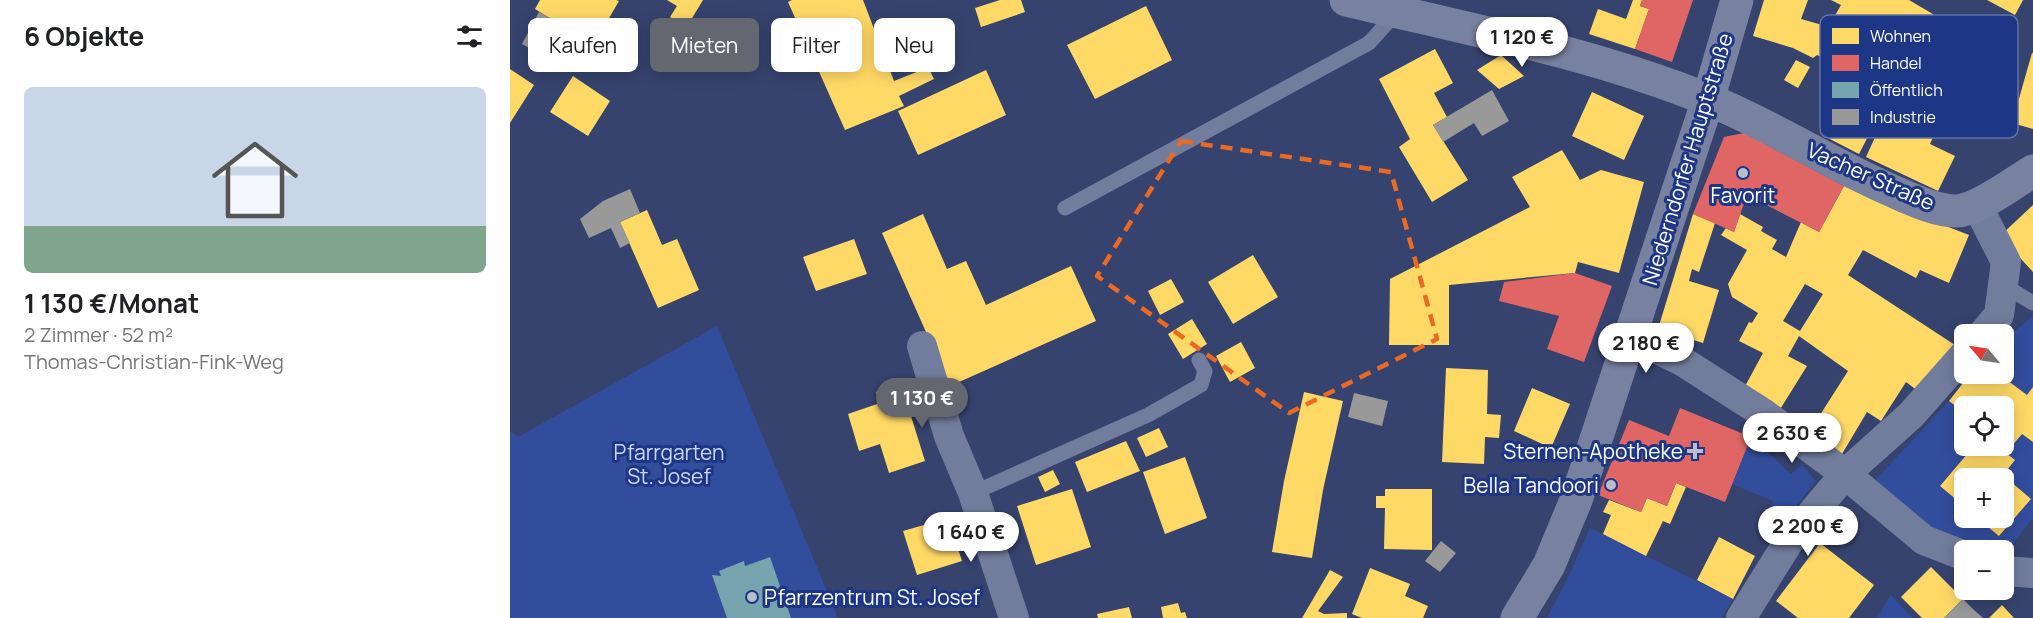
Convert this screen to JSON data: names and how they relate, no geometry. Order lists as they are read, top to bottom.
{
  "streets": {
    "street": ["Niederndorfer Hauptstraße", "Vacher Straße"]
  },
  "crossings": [
    ["Niederndorfer Hauptstraße", "Vacher Straße"]
  ],
  "parks": ["Pfarrgarten St. Josef"],
  "places": {
    "other": ["Favorit", "Bella Tandoori", "Pfarrzentrum St. Josef"],
    "health": ["Sternen-Apotheke"]
  },
  "legend": [
    "Wohnen",
    "Handel",
    "Öffentlich",
    "Industrie"
  ],
  "north": "top left",
  "page": {
    "heading": "6 Objekte",
    "price": [
      "1 120 €",
      "2 180 €",
      "1 130 €",
      "2 630 €",
      "2 200 €",
      "1 640 €"
    ],
    "chip": [
      "Kaufen",
      "Mieten",
      "Filter",
      "Neu"
    ],
    "list": [
      {
        "name": "1 130 €/Monat",
        "note": "2 Zimmer · 52 m² · Thomas-Christian-Fink-Weg"
      }
    ],
    "map_buttons": ["+", "−"]
  }
}
